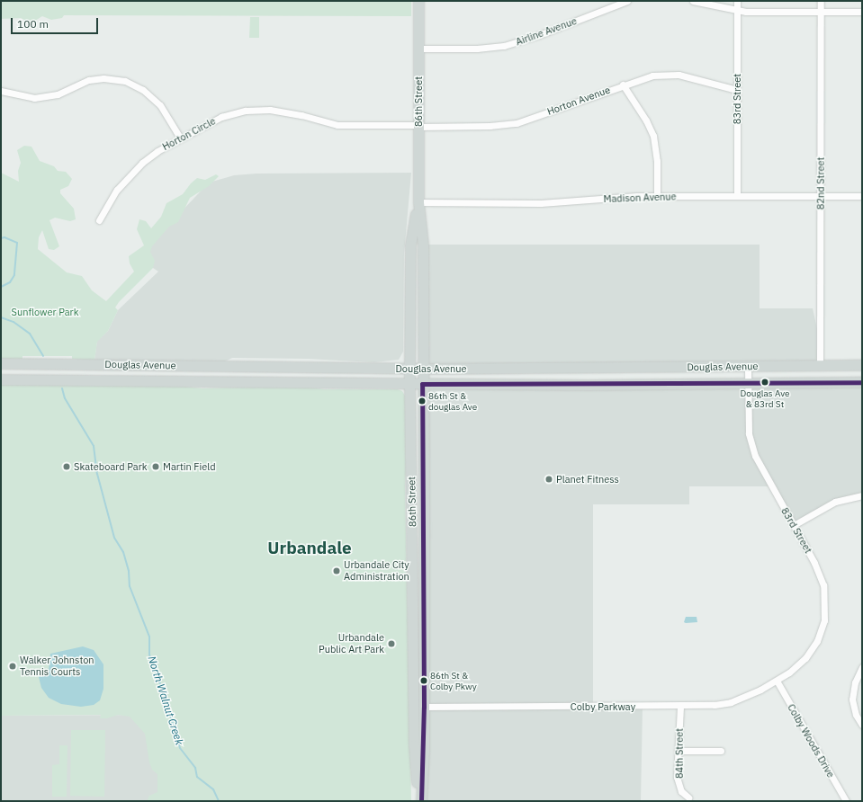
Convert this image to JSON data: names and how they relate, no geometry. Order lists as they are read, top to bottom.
{
  "streets": {
    "main road": ["86th Street", "Douglas Avenue"],
    "street": [
      "Airline Avenue",
      "83rd Street",
      "Horton Avenue",
      "Horton Circle",
      "82nd Street",
      "Madison Avenue",
      "Colby Parkway",
      "Colby Woods Drive",
      "84th Street"
    ]
  },
  "crossings": [
    ["Airline Avenue", "86th Street"],
    ["83rd Street", "Horton Avenue"],
    ["83rd Street", "Madison Avenue"],
    ["83rd Street", "Douglas Avenue"],
    ["83rd Street", "Colby Parkway"],
    ["83rd Street", "Colby Woods Drive"],
    ["Horton Avenue", "86th Street"],
    ["Horton Avenue", "Horton Circle"],
    ["86th Street", "Horton Circle"],
    ["86th Street", "Madison Avenue"],
    ["86th Street", "Douglas Avenue"],
    ["86th Street", "Colby Parkway"],
    ["82nd Street", "Madison Avenue"],
    ["82nd Street", "Douglas Avenue"],
    ["Colby Parkway", "Colby Woods Drive"],
    ["Colby Parkway", "84th Street"]
  ],
  "districts": ["Urbandale"],
  "water": ["North Walnut Creek"],
  "parks": ["Sunflower Park"],
  "places": [
    "Douglas Ave & 83rd St",
    "86th St & douglas Ave",
    "Skateboard Park",
    "Martin Field",
    "Planet Fitness",
    "Urbandale City Administration",
    "Urbandale Public Art Park",
    "Walker Johnston Tennis Courts",
    "86th St & Colby Pkwy"
  ],
  "scale_bar": "100 m"
}
